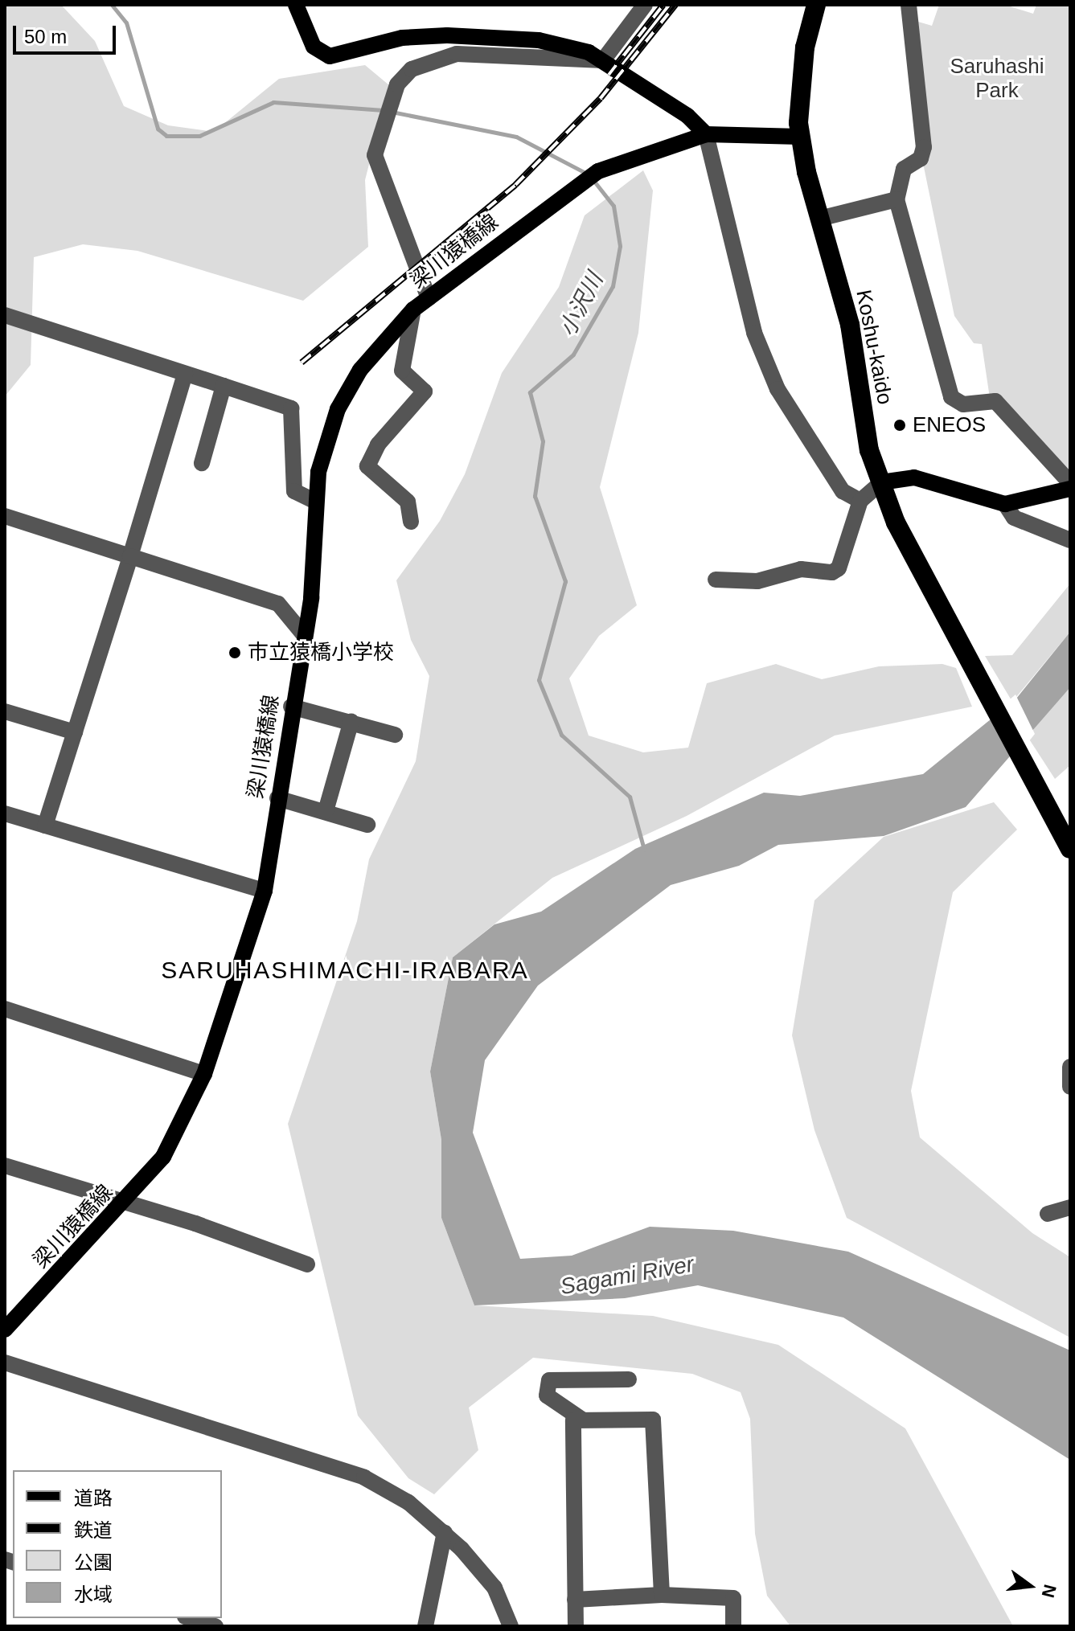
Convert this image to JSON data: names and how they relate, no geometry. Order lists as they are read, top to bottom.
{
  "streets": {
    "highway": ["Koshu-kaido"],
    "main road": ["梁川猿橋線"]
  },
  "crossings": [
    ["梁川猿橋線", "Koshu-kaido"]
  ],
  "districts": ["SARUHASHIMACHI-IRABARA"],
  "water": ["小沢川", "Sagami River"],
  "parks": ["Saruhashi Park"],
  "places": ["ENEOS", "市立猿橋小学校"],
  "legend": [
    "道路",
    "鉄道",
    "公園",
    "水域"
  ],
  "scale_bar": "50 m",
  "north": "right"
}
